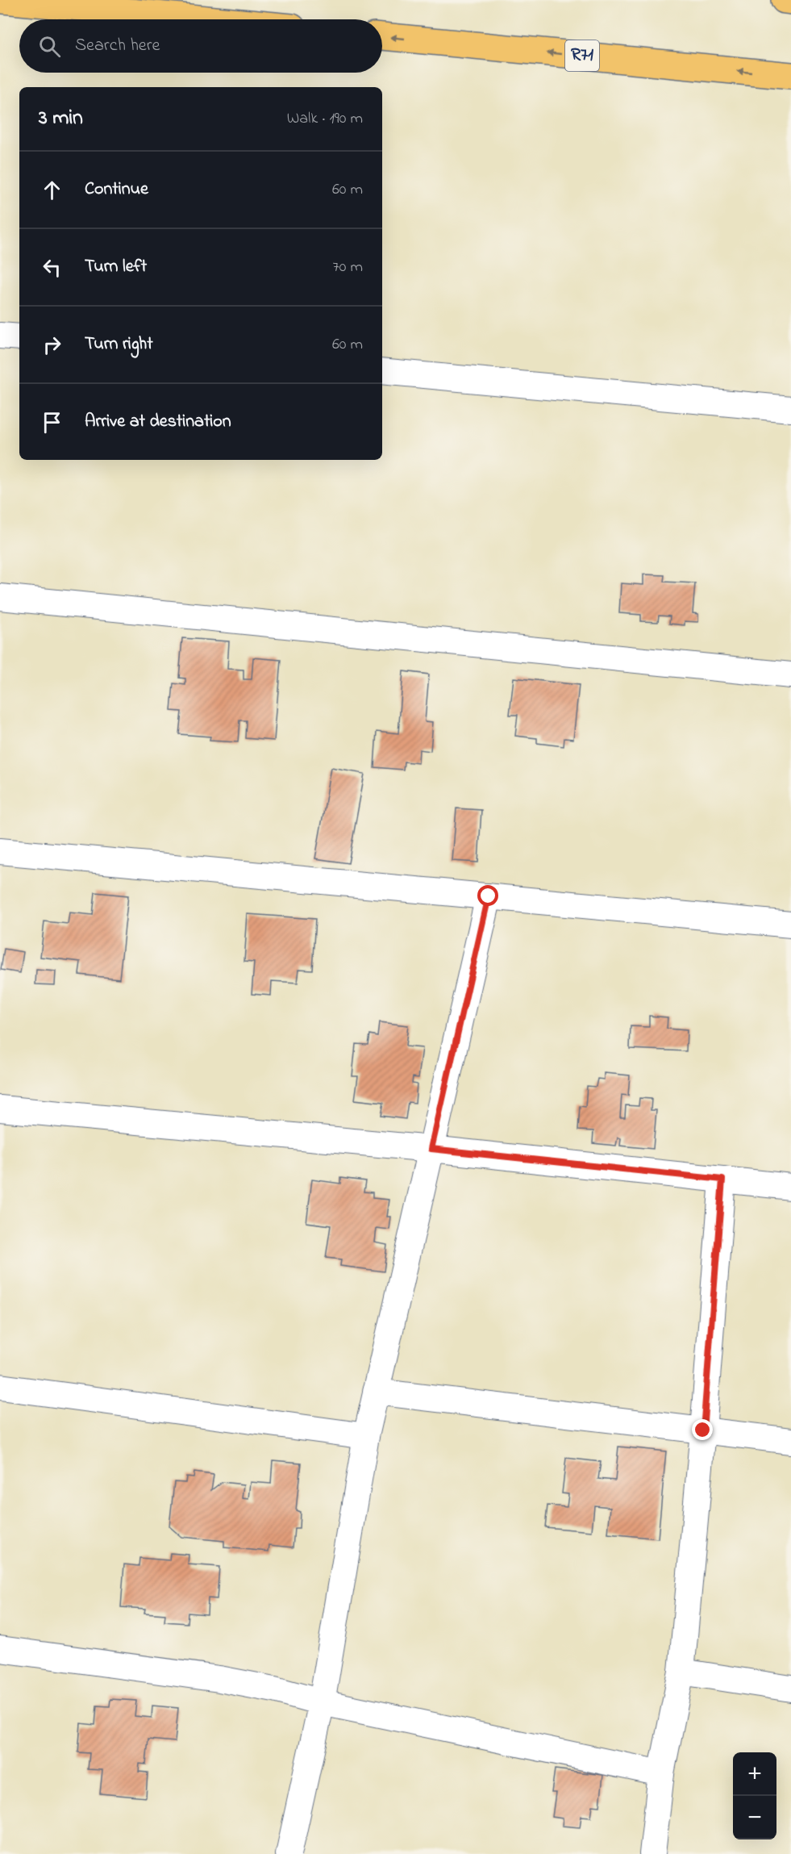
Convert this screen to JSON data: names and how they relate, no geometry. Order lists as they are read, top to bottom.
{
  "streets": {
    "main road": ["R71"]
  },
  "page": {
    "search": "Search here",
    "heading": ["3 min", "Walk · 190 m"],
    "list": [
      ["Continue", "60 m"],
      ["Turn left", "70 m"],
      ["Turn right", "60 m"],
      "Arrive at destination"
    ],
    "map_buttons": ["+", "−"]
  }
}
